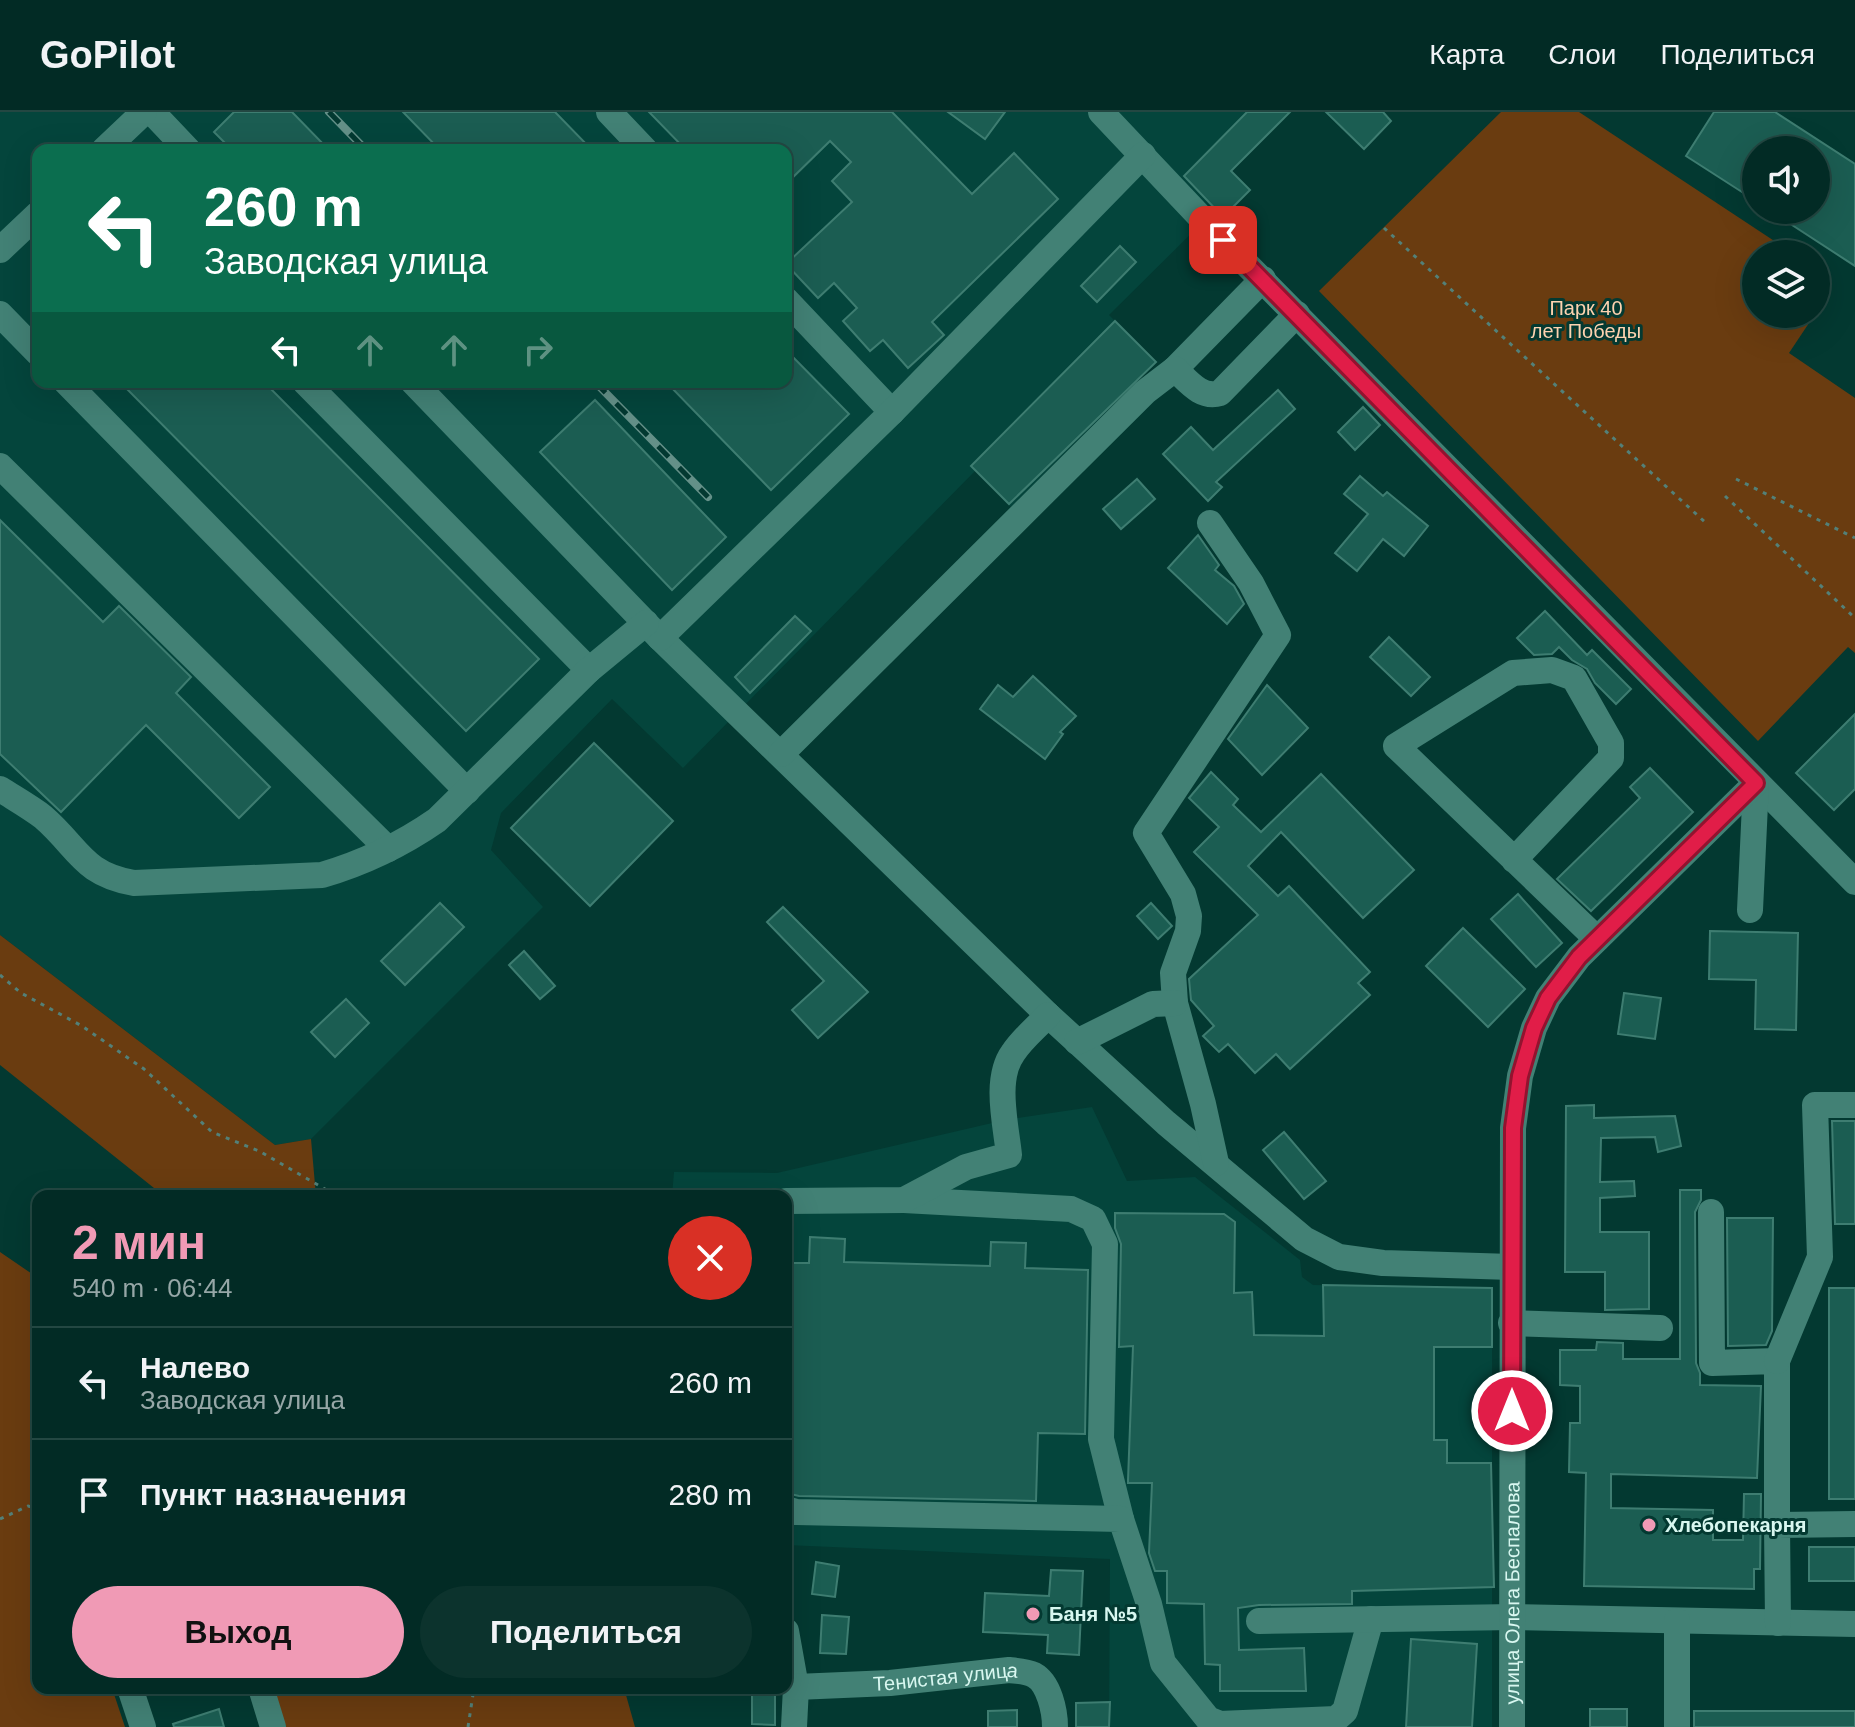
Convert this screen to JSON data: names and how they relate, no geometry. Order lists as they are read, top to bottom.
{
  "streets": {
    "street": ["улица Олега Беспалова", "Тенистая улица"]
  },
  "parks": ["Парк 40 лет Победы"],
  "places": ["Хлебопекарня", "Баня №5"],
  "page": {
    "header": "GoPilot",
    "nav": ["Карта", "Слои", "Поделиться"],
    "turn": ["260 m", "Заводская улица"],
    "heading": ["2 мин", "540 m · 06:44"],
    "list": [
      {
        "name": "Налево",
        "note": "Заводская улица",
        "value": "260 m"
      },
      {
        "name": "Пункт назначения",
        "value": "280 m"
      }
    ],
    "buttons": ["Выход", "Поделиться"]
  }
}
